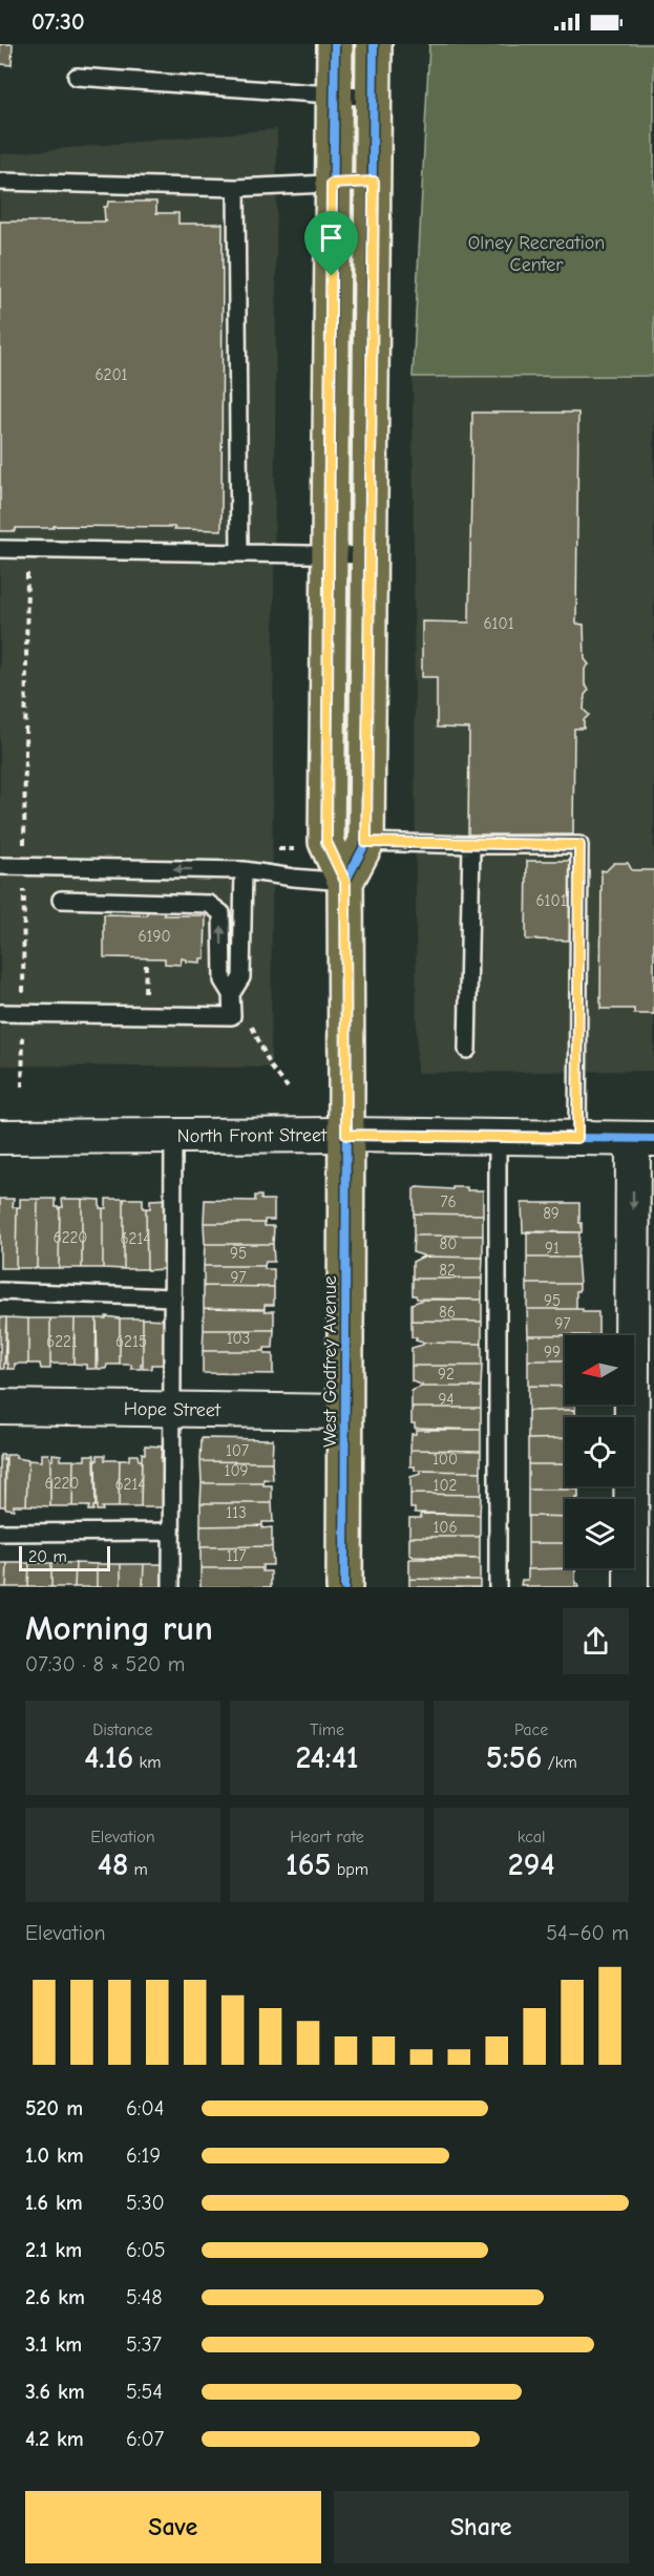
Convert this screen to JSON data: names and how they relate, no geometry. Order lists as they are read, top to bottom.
{
  "streets": {
    "main road": ["West Godfrey Avenue"],
    "street": ["North Front Street", "Hope Street"]
  },
  "crossings": [
    ["North Front Street", "West Godfrey Avenue"],
    ["West Godfrey Avenue", "Hope Street"]
  ],
  "parks": ["Olney Recreation Center"],
  "house_numbers": [
    "6201",
    "6101",
    "6101",
    "6190",
    "76",
    "89",
    "6220",
    "6214",
    "80",
    "91",
    "95",
    "82",
    "97",
    "95",
    "86",
    "97",
    "103",
    "6221",
    "6215",
    "99",
    "92",
    "94",
    "107",
    "100",
    "109",
    "6220",
    "6214",
    "102",
    "113",
    "106",
    "117"
  ],
  "scale_bar": "20 m",
  "north": "left",
  "page": {
    "status": "07:30",
    "scale": "20 m",
    "heading": ["Morning run", "07:30 · 8 × 520 m"],
    "stats": [
      ["Distance", "4.16 km"],
      ["Time", "24:41"],
      ["Pace", "5:56 /km"],
      ["Elevation", "48 m"],
      ["Heart rate", "165 bpm"],
      ["kcal", "294"]
    ],
    "chart": ["Elevation", "54–60 m"],
    "list": [
      {
        "name": "520 m",
        "note": "6:04"
      },
      {
        "name": "1.0 km",
        "note": "6:19"
      },
      {
        "name": "1.6 km",
        "note": "5:30"
      },
      {
        "name": "2.1 km",
        "note": "6:05"
      },
      {
        "name": "2.6 km",
        "note": "5:48"
      },
      {
        "name": "3.1 km",
        "note": "5:37"
      },
      {
        "name": "3.6 km",
        "note": "5:54"
      },
      {
        "name": "4.2 km",
        "note": "6:07"
      }
    ],
    "buttons": ["Save", "Share"]
  }
}
